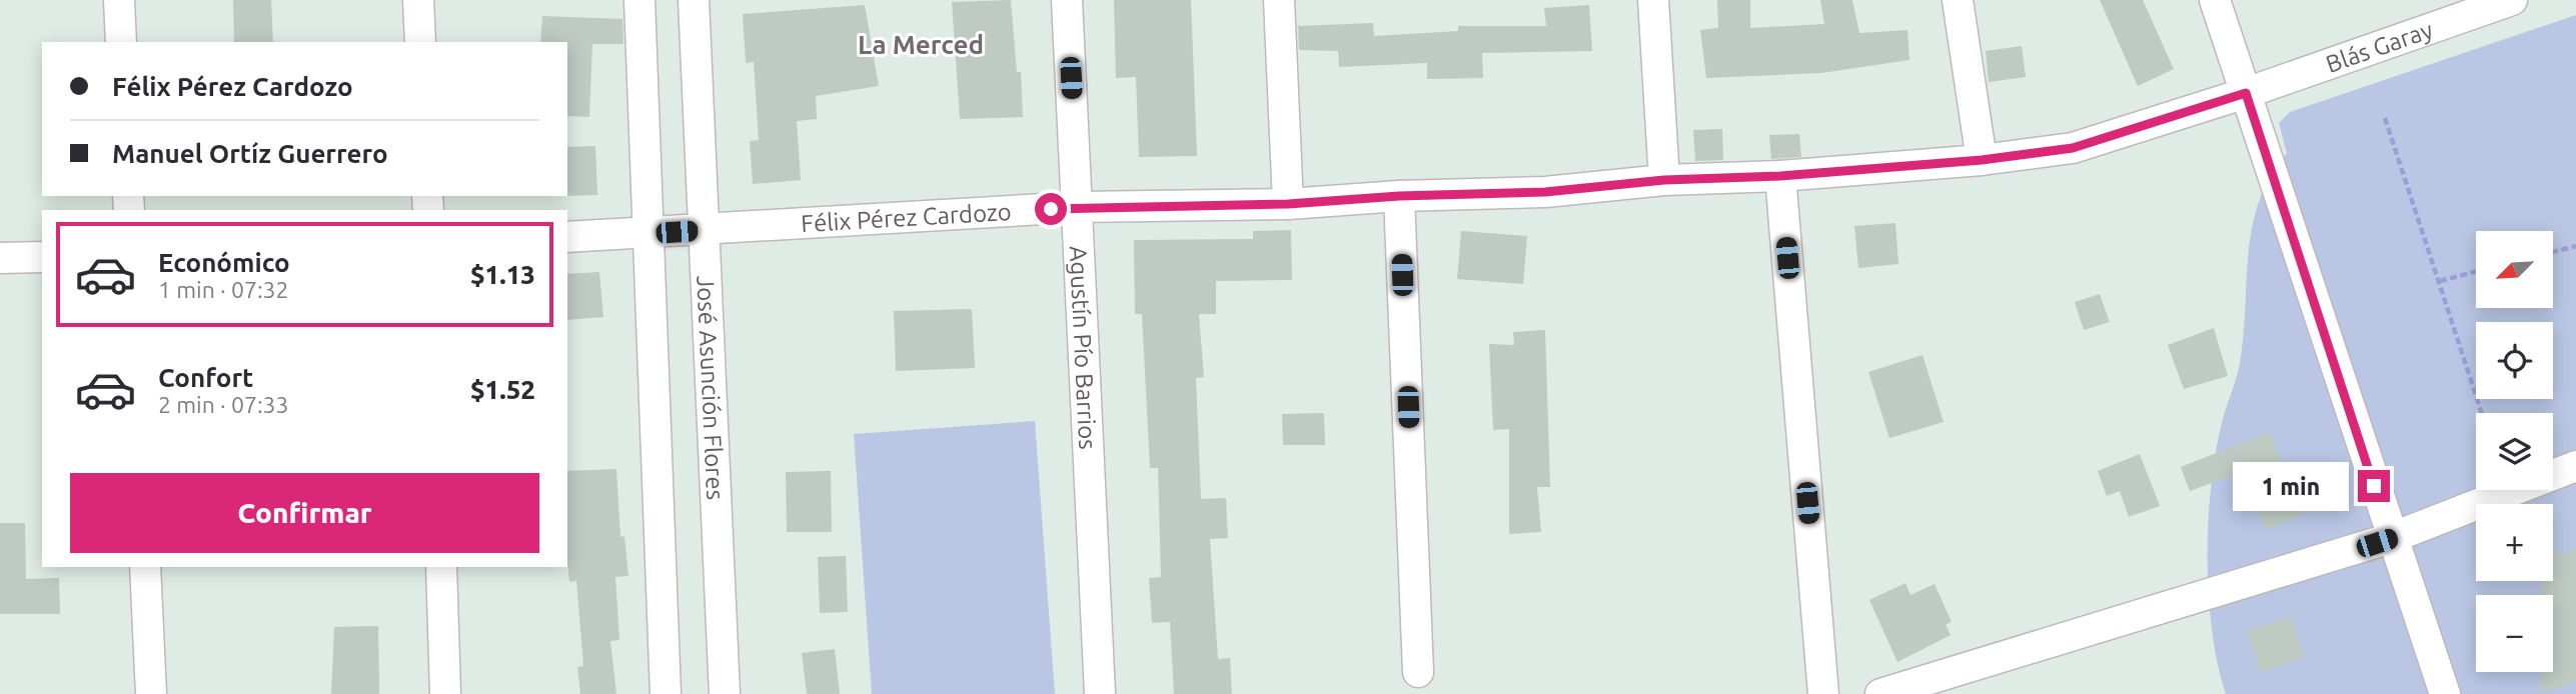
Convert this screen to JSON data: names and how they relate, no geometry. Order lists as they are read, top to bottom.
{
  "streets": {
    "street": [
      "Blás Garay",
      "Félix Pérez Cardozo",
      "Agustín Pío Barrios",
      "José Asunción Flores"
    ]
  },
  "crossings": [
    ["Blás Garay", "Félix Pérez Cardozo"],
    ["Félix Pérez Cardozo", "Agustín Pío Barrios"],
    ["Félix Pérez Cardozo", "José Asunción Flores"]
  ],
  "districts": ["La Merced"],
  "north": "bottom left",
  "page": {
    "banner": ["Félix Pérez Cardozo", "Manuel Ortíz Guerrero"],
    "list": [
      {
        "name": "Económico",
        "note": "1 min · 07:32",
        "value": "$1.13"
      },
      {
        "name": "Confort",
        "note": "2 min · 07:33",
        "value": "$1.52"
      }
    ],
    "map_buttons": ["+", "−"],
    "buttons": "Confirmar",
    "bubble": "1 min"
  }
}
